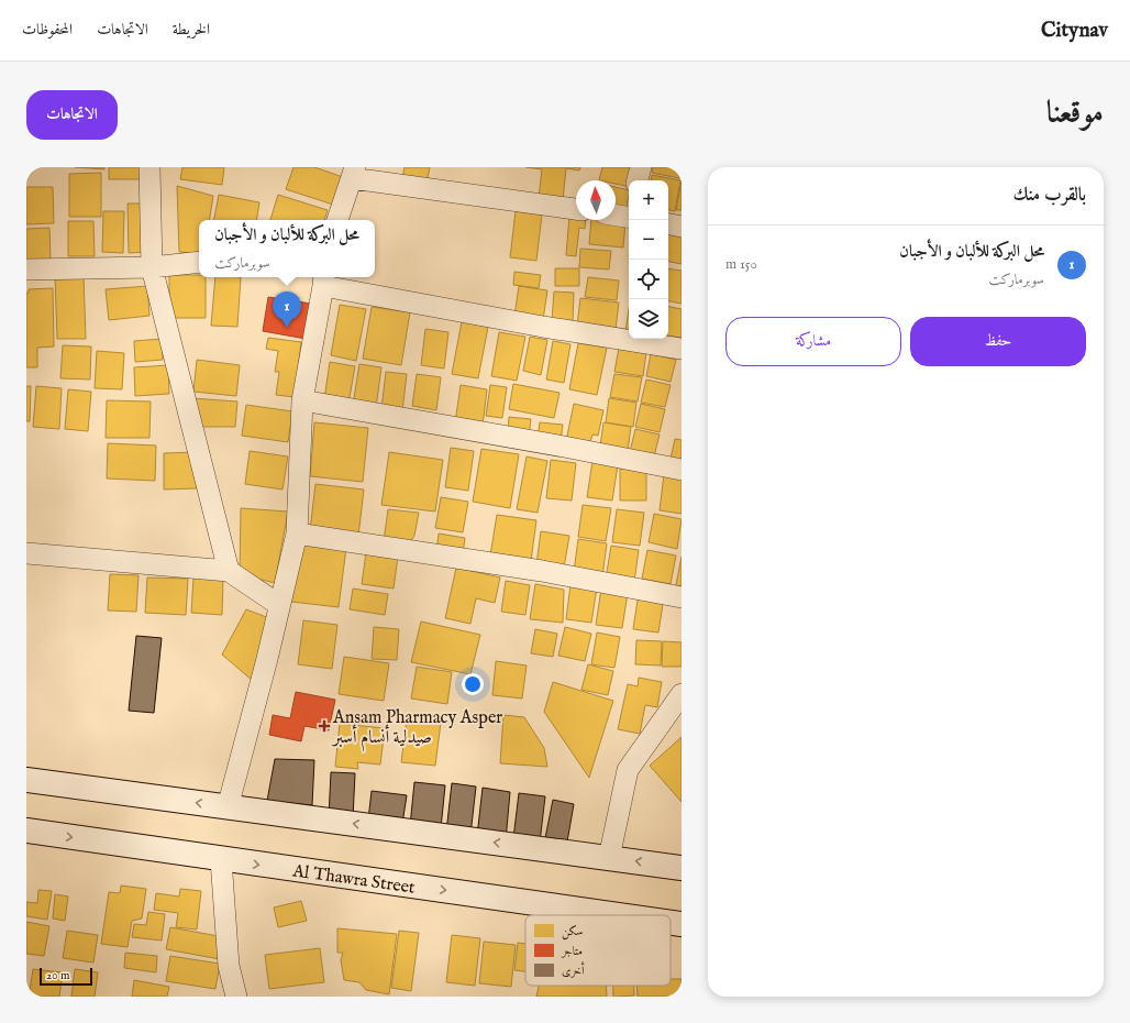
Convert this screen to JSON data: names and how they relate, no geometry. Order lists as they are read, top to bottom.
{
  "streets": {
    "main road": ["Al Thawra Street"]
  },
  "places": {
    "health": ["Ansam Pharmacy Asper صيدلية أنسام أسبر"]
  },
  "legend": ["سكن", "متاجر", "أخرى"],
  "scale_bar": "20 m",
  "north": "top",
  "page": {
    "header": "Citynav",
    "nav": ["الخريطة", "الاتجاهات", "المحفوظات"],
    "title": "موقعنا",
    "buttons": [
      "الاتجاهات",
      ["حفظ", "مشاركة"]
    ],
    "heading": "بالقرب منك",
    "map_buttons": ["+", "−"],
    "popup": ["محل البركة للألبان و الأجبان", "سوبرماركت"],
    "list": [
      {
        "mark": "1",
        "name": "محل البركة للألبان و الأجبان",
        "note": "سوبرماركت",
        "value": "150 m"
      }
    ],
    "pins": "1",
    "scale": "20 m"
  }
}
